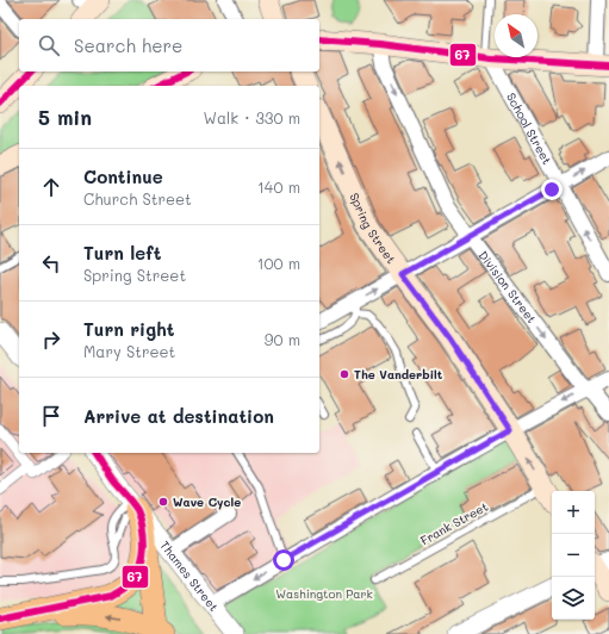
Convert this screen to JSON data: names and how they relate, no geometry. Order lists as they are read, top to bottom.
{
  "streets": {
    "main road": ["Spring Street"],
    "street": ["School Street", "Division Street", "Thames Street"],
    "lane": ["Frank Street"]
  },
  "crossings": [
    ["Spring Street", "Frank Street"]
  ],
  "one_way": ["School Street", "Spring Street", "Division Street"],
  "parks": ["Washington Park"],
  "places": ["The Vanderbilt", "Wave Cycle"],
  "lines": ["transit line 67"],
  "north": "top left",
  "page": {
    "search": "Search here",
    "heading": ["5 min", "Walk · 330 m"],
    "list": [
      ["Continue", "Church Street", "140 m"],
      ["Turn left", "Spring Street", "100 m"],
      ["Turn right", "Mary Street", "90 m"],
      "Arrive at destination"
    ],
    "map_buttons": ["+", "−"]
  }
}
